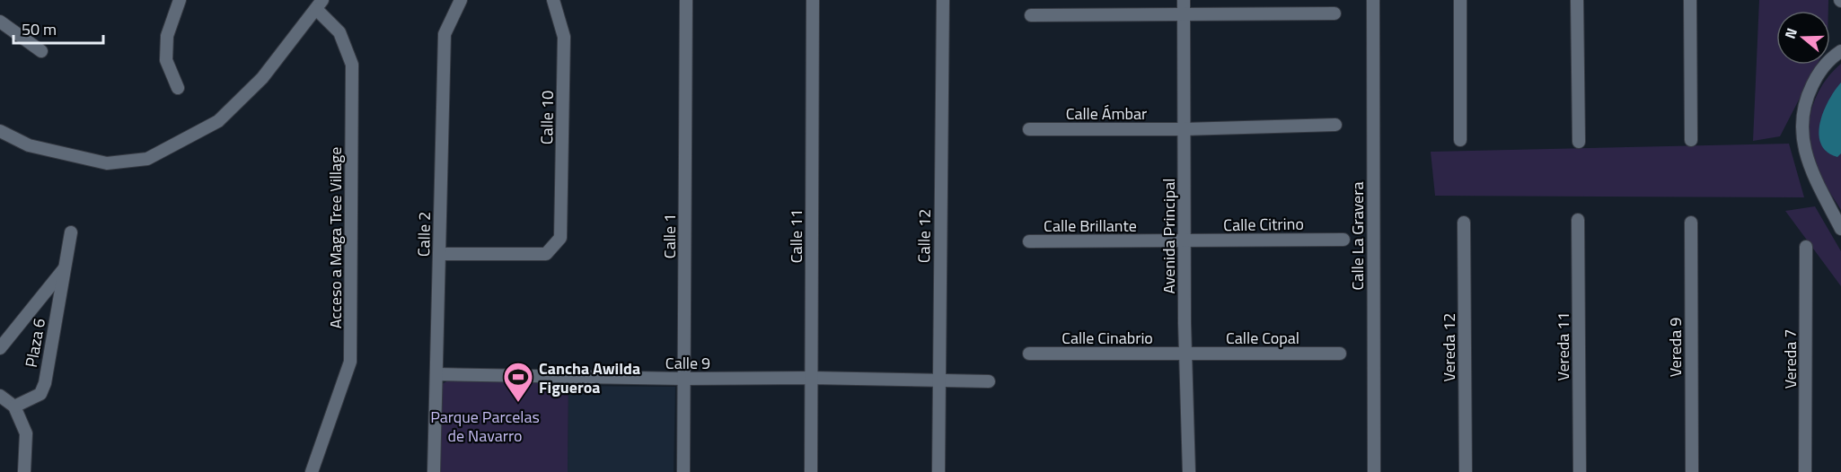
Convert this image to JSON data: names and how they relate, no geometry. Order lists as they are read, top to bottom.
{
  "streets": {
    "street": [
      "Calle Ámbar",
      "Calle 10",
      "Calle Citrino",
      "Calle Brillante",
      "Calle 2",
      "Calle 1",
      "Calle 11",
      "Calle 12",
      "Avenida Principal",
      "Calle La Gravera",
      "Acceso a Maga Tree Village",
      "Calle Cinabrio",
      "Calle Copal",
      "Plaza 6",
      "Vereda 11",
      "Vereda 12",
      "Vereda 9",
      "Vereda 7",
      "Calle 9"
    ]
  },
  "crossings": [
    ["Calle Ámbar", "Avenida Principal"],
    ["Calle 10", "Calle 2"],
    ["Calle Citrino", "Calle Brillante"],
    ["Calle Citrino", "Avenida Principal"],
    ["Calle Brillante", "Avenida Principal"],
    ["Calle 2", "Calle 9"],
    ["Calle 1", "Calle 9"],
    ["Calle 11", "Calle 9"],
    ["Calle 12", "Calle 9"],
    ["Avenida Principal", "Calle Cinabrio"],
    ["Avenida Principal", "Calle Copal"],
    ["Calle Cinabrio", "Calle Copal"]
  ],
  "parks": ["Parque Parcelas de Navarro"],
  "places": {
    "sports": ["Cancha Awilda Figueroa"]
  },
  "scale_bar": "50 m",
  "north": "left"
}
